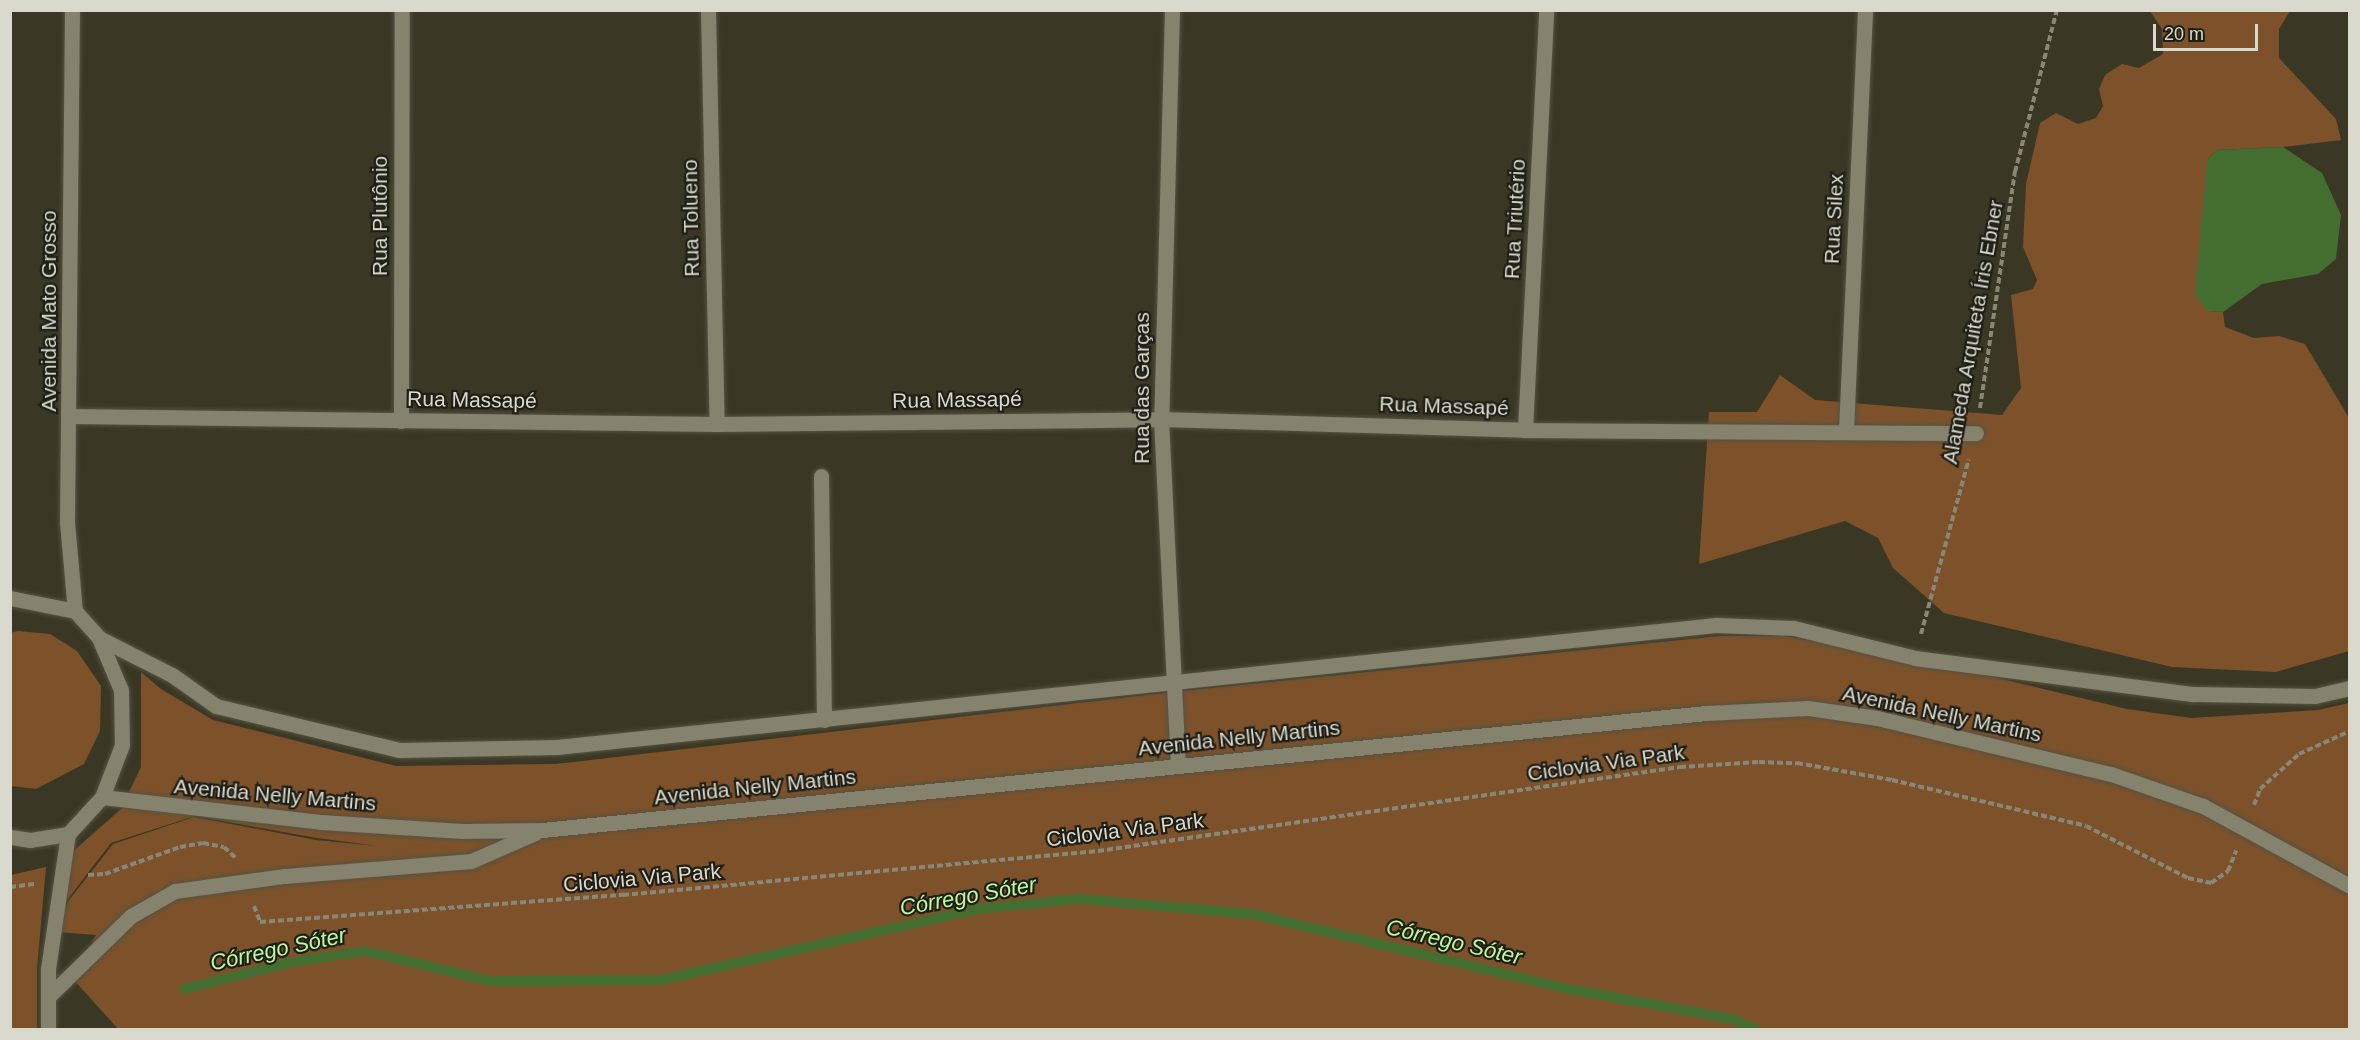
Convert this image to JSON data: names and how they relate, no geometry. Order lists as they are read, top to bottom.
{
  "streets": {
    "main road": [
      "Rua Plutônio",
      "Rua Tolueno",
      "Rua Triutério",
      "Rua Silex",
      "Avenida Mato Grosso",
      "Rua das Garças",
      "Rua Massapé",
      "Avenida Nelly Martins"
    ],
    "path": ["Alameda Arquiteta Íris Ebner", "Ciclovia Via Park"]
  },
  "crossings": [
    ["Rua Plutônio", "Rua Massapé"],
    ["Rua Tolueno", "Rua Massapé"],
    ["Rua Triutério", "Rua Massapé"],
    ["Rua Silex", "Rua Massapé"],
    ["Avenida Mato Grosso", "Rua Massapé"],
    ["Alameda Arquiteta Íris Ebner", "Rua Massapé"],
    ["Rua das Garças", "Rua Massapé"],
    ["Rua das Garças", "Avenida Nelly Martins"],
    ["Avenida Nelly Martins", "Ciclovia Via Park"]
  ],
  "water": ["Córrego Sóter"],
  "scale_bar": "20 m"
}
